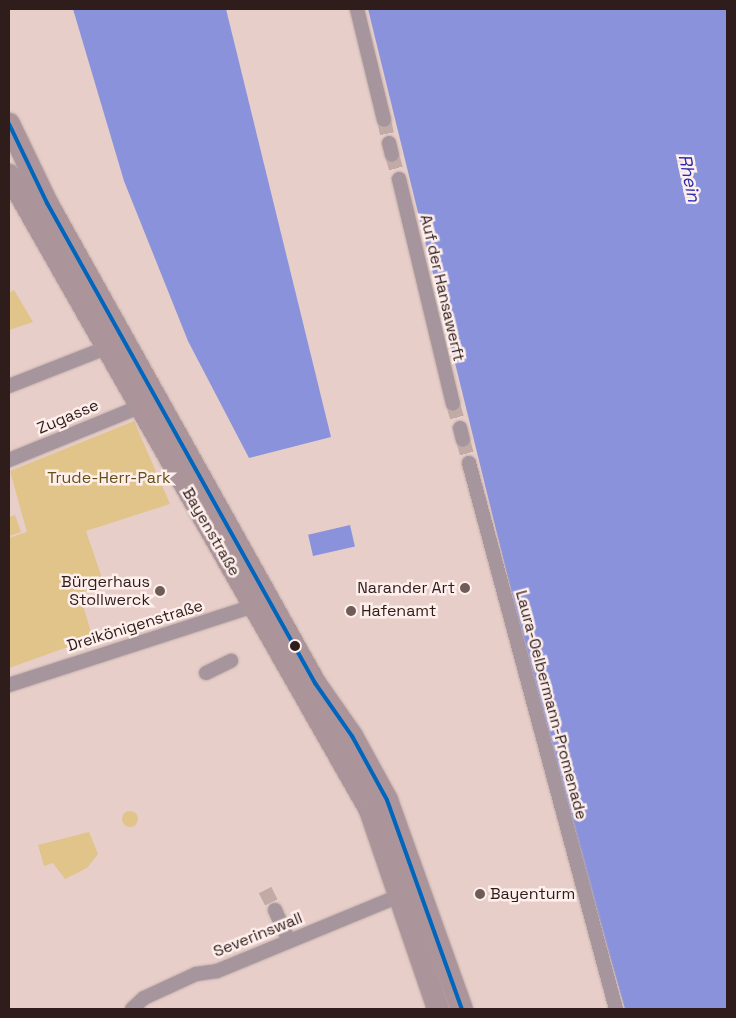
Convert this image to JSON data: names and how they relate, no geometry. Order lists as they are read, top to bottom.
{
  "streets": {
    "main road": ["Bayenstraße"],
    "street": [
      "Auf der Hansawerft",
      "Zugasse",
      "Dreikönigenstraße",
      "Laura-Oelbermann-Promenade",
      "Severinswall"
    ]
  },
  "crossings": [
    ["Zugasse", "Bayenstraße"],
    ["Bayenstraße", "Dreikönigenstraße"],
    ["Bayenstraße", "Severinswall"]
  ],
  "water": ["Rhein"],
  "parks": ["Trude-Herr-Park"],
  "places": [
    "Narander Art",
    "Bürgerhaus Stollwerck",
    "Hafenamt",
    "Bayenturm"
  ]
}
